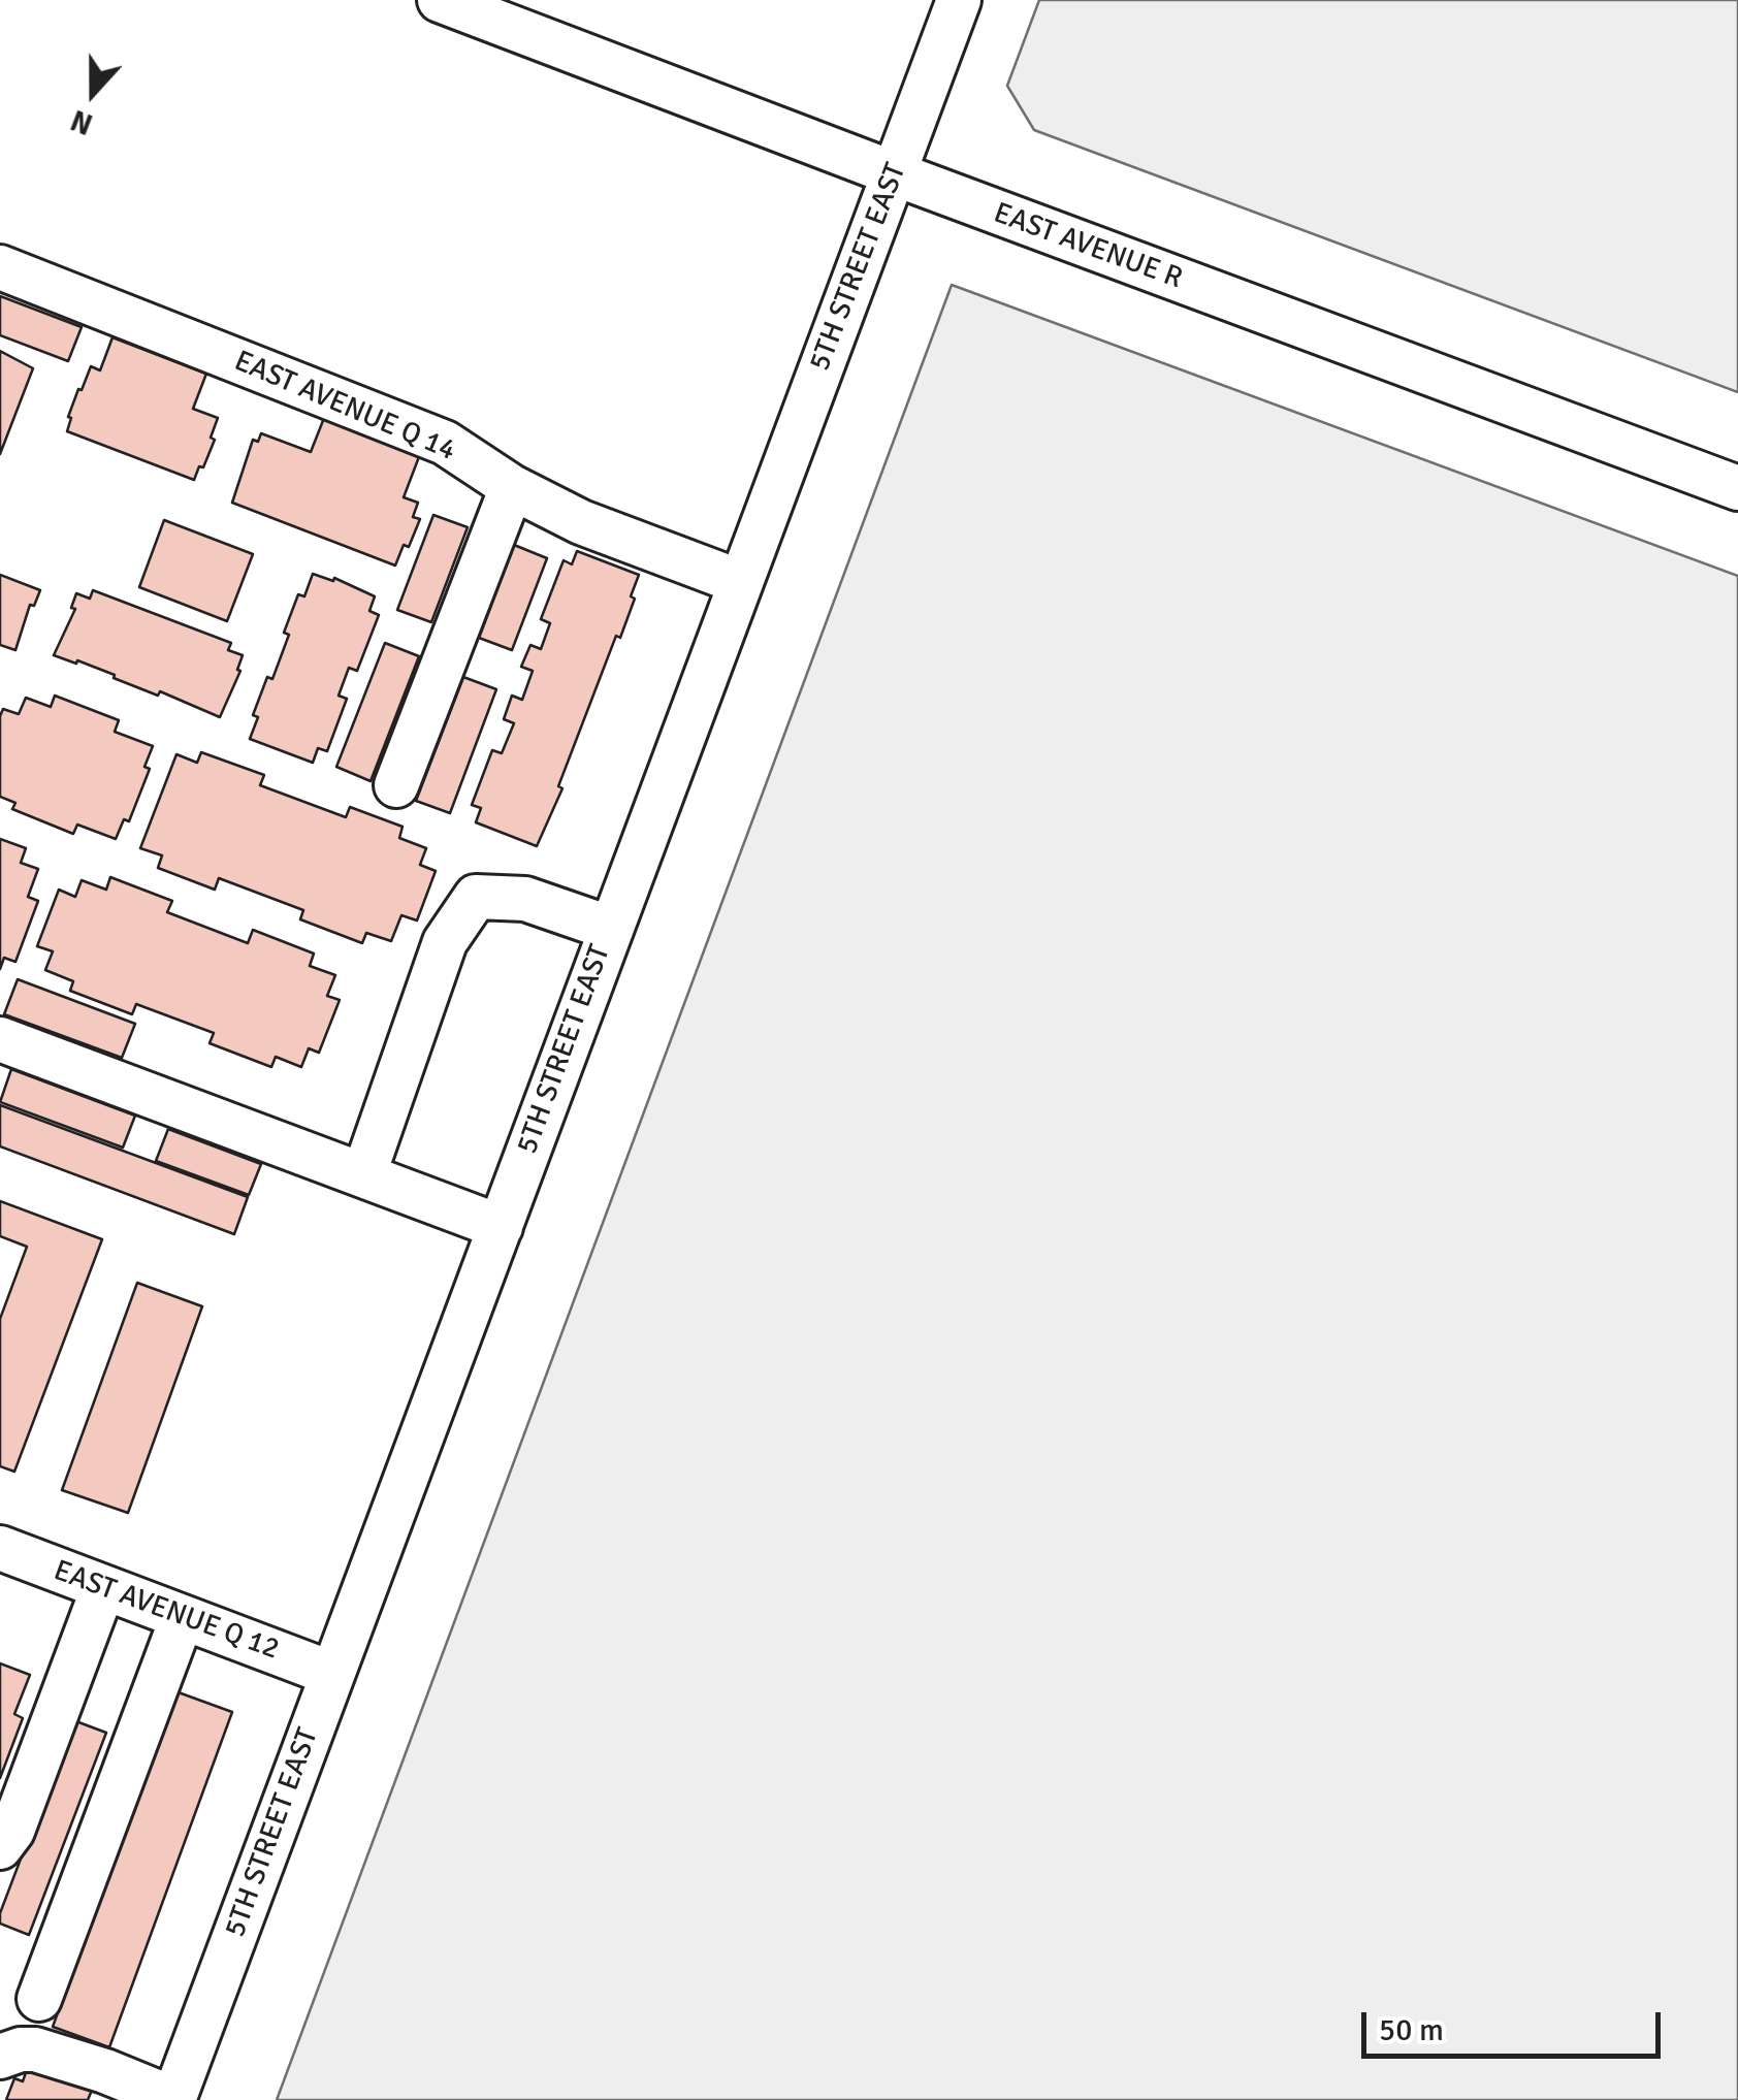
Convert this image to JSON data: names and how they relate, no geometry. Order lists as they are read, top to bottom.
{
  "streets": {
    "street": [
      "EAST AVENUE R",
      "5TH STREET EAST",
      "EAST AVENUE Q 14",
      "EAST AVENUE Q 12"
    ]
  },
  "crossings": [
    ["EAST AVENUE R", "5TH STREET EAST"],
    ["5TH STREET EAST", "EAST AVENUE Q 14"],
    ["5TH STREET EAST", "EAST AVENUE Q 12"]
  ],
  "scale_bar": "50 m",
  "north": "bottom"
}
